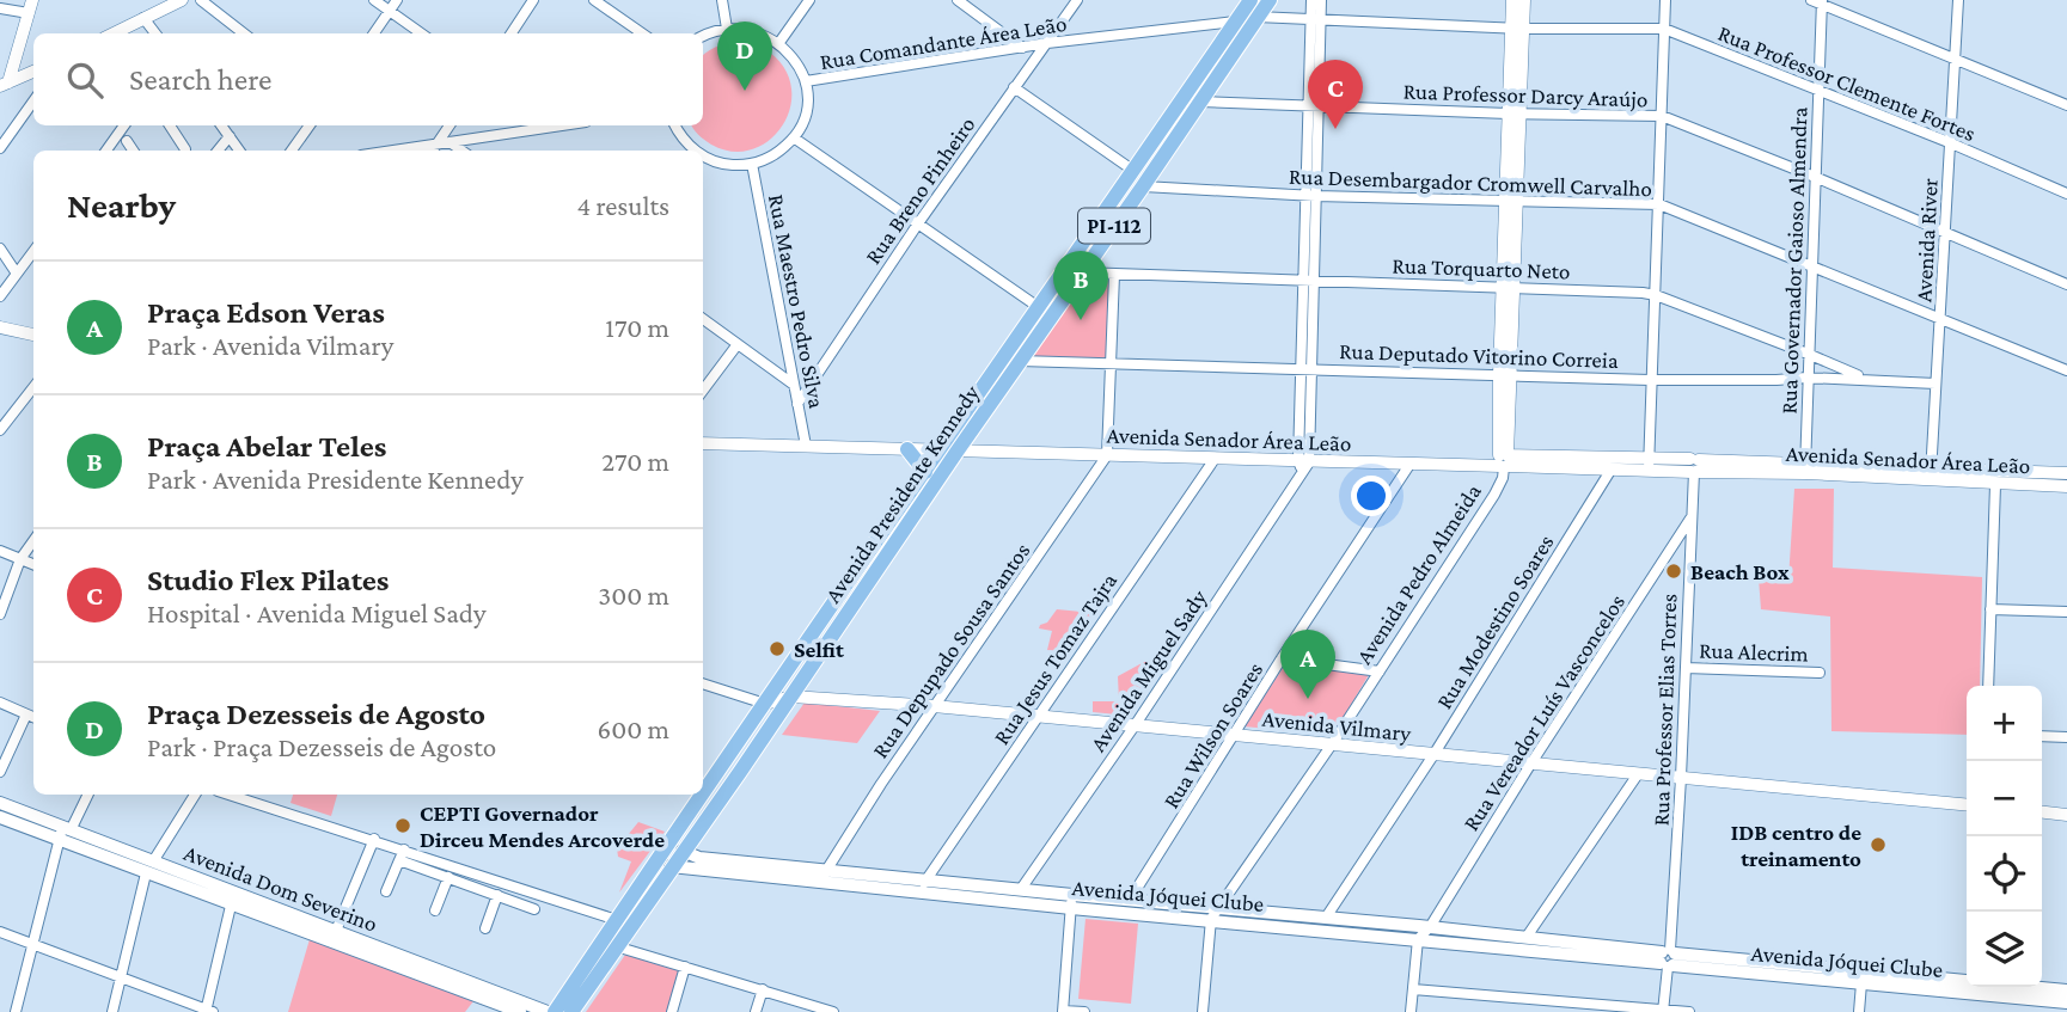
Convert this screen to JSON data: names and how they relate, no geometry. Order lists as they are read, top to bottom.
{
  "streets": {
    "main road": [
      "PI-112",
      "Avenida Presidente Kennedy",
      "Avenida Dom Severino",
      "Avenida Jóquei Clube"
    ],
    "street": [
      "Rua Comandante Área Leão",
      "Rua Professor Clemente Fortes",
      "Rua Professor Darcy Araújo",
      "Rua Desembargador Cromwell Carvalho",
      "Rua Breno Pinheiro",
      "Avenida River",
      "Rua Governador Gaioso Almendra",
      "Rua Torquarto Neto",
      "Rua Maestro Pedro Silva",
      "Rua Deputado Vitorino Correia",
      "Avenida Senador Área Leão",
      "Avenida Pedro Almeida",
      "Rua Modestino Soares",
      "Rua Depupado Sousa Santos",
      "Rua Alecrim",
      "Rua Jesus Tomaz Tajra",
      "Avenida Miguel Sady",
      "Rua Professor Elias Torres",
      "Rua Vereador Luís Vasconcelos",
      "Avenida Vilmary",
      "Rua Wilson Soares"
    ]
  },
  "crossings": [
    ["Rua Comandante Área Leão", "Rua Breno Pinheiro"],
    ["Rua Comandante Área Leão", "Avenida Presidente Kennedy"],
    ["Rua Professor Clemente Fortes", "Avenida River"],
    ["Rua Professor Clemente Fortes", "Rua Governador Gaioso Almendra"],
    ["Rua Professor Clemente Fortes", "Avenida Presidente Kennedy"],
    ["Rua Professor Clemente Fortes", "Avenida Pedro Almeida"],
    ["Rua Professor Darcy Araújo", "Avenida River"],
    ["Rua Professor Darcy Araújo", "Rua Governador Gaioso Almendra"],
    ["Rua Professor Darcy Araújo", "Avenida Presidente Kennedy"],
    ["Rua Professor Darcy Araújo", "Avenida Pedro Almeida"],
    ["Rua Desembargador Cromwell Carvalho", "Avenida River"],
    ["Rua Desembargador Cromwell Carvalho", "Rua Governador Gaioso Almendra"],
    ["Rua Desembargador Cromwell Carvalho", "Avenida Presidente Kennedy"],
    ["Rua Desembargador Cromwell Carvalho", "Avenida Pedro Almeida"],
    ["Rua Breno Pinheiro", "Rua Maestro Pedro Silva"],
    ["Avenida River", "Rua Deputado Vitorino Correia"],
    ["Avenida River", "Avenida Senador Área Leão"],
    ["Rua Governador Gaioso Almendra", "Rua Torquarto Neto"],
    ["Rua Governador Gaioso Almendra", "Rua Deputado Vitorino Correia"],
    ["Rua Governador Gaioso Almendra", "Avenida Senador Área Leão"],
    ["Rua Torquarto Neto", "Rua Deputado Vitorino Correia"],
    ["Rua Torquarto Neto", "Avenida Presidente Kennedy"],
    ["Rua Torquarto Neto", "Avenida Pedro Almeida"],
    ["Rua Deputado Vitorino Correia", "Avenida Presidente Kennedy"],
    ["Rua Deputado Vitorino Correia", "Avenida Pedro Almeida"],
    ["Avenida Senador Área Leão", "Avenida Presidente Kennedy"],
    ["Avenida Senador Área Leão", "Avenida Pedro Almeida"],
    ["Avenida Senador Área Leão", "Rua Modestino Soares"],
    ["Avenida Senador Área Leão", "Rua Depupado Sousa Santos"],
    ["Avenida Senador Área Leão", "Rua Jesus Tomaz Tajra"],
    ["Avenida Senador Área Leão", "Avenida Miguel Sady"],
    ["Avenida Senador Área Leão", "Rua Professor Elias Torres"],
    ["Avenida Senador Área Leão", "Rua Wilson Soares"],
    ["Avenida Presidente Kennedy", "Avenida Vilmary"],
    ["Avenida Presidente Kennedy", "Avenida Jóquei Clube"],
    ["Avenida Pedro Almeida", "Avenida Vilmary"],
    ["Avenida Pedro Almeida", "Avenida Jóquei Clube"],
    ["Rua Modestino Soares", "Avenida Vilmary"],
    ["Rua Modestino Soares", "Avenida Jóquei Clube"],
    ["Rua Depupado Sousa Santos", "Avenida Vilmary"],
    ["Rua Depupado Sousa Santos", "Avenida Jóquei Clube"],
    ["Rua Alecrim", "Rua Professor Elias Torres"],
    ["Rua Jesus Tomaz Tajra", "Avenida Vilmary"],
    ["Rua Jesus Tomaz Tajra", "Avenida Jóquei Clube"],
    ["Avenida Miguel Sady", "Avenida Vilmary"],
    ["Avenida Miguel Sady", "Avenida Jóquei Clube"],
    ["Rua Professor Elias Torres", "Rua Vereador Luís Vasconcelos"],
    ["Rua Professor Elias Torres", "Avenida Vilmary"],
    ["Rua Professor Elias Torres", "Avenida Jóquei Clube"],
    ["Rua Vereador Luís Vasconcelos", "Avenida Vilmary"],
    ["Rua Vereador Luís Vasconcelos", "Avenida Jóquei Clube"],
    ["Avenida Vilmary", "Rua Wilson Soares"],
    ["Rua Wilson Soares", "Avenida Jóquei Clube"]
  ],
  "places": [
    "Beach Box",
    "Selfit",
    "CEPTI Governador Dirceu Mendes Arcoverde",
    "IDB centro de treinamento"
  ],
  "page": {
    "pins": [
      "D",
      "C",
      "B",
      "A"
    ],
    "search": "Search here",
    "heading": ["Nearby", "4 results"],
    "list": [
      {
        "mark": "A",
        "name": "Praça Edson Veras",
        "note": "Park · Avenida Vilmary",
        "value": "170 m"
      },
      {
        "mark": "B",
        "name": "Praça Abelar Teles",
        "note": "Park · Avenida Presidente Kennedy",
        "value": "270 m"
      },
      {
        "mark": "C",
        "name": "Studio Flex Pilates",
        "note": "Hospital · Avenida Miguel Sady",
        "value": "300 m"
      },
      {
        "mark": "D",
        "name": "Praça Dezesseis de Agosto",
        "note": "Park · Praça Dezesseis de Agosto",
        "value": "600 m"
      }
    ],
    "map_buttons": ["+", "−"]
  }
}
